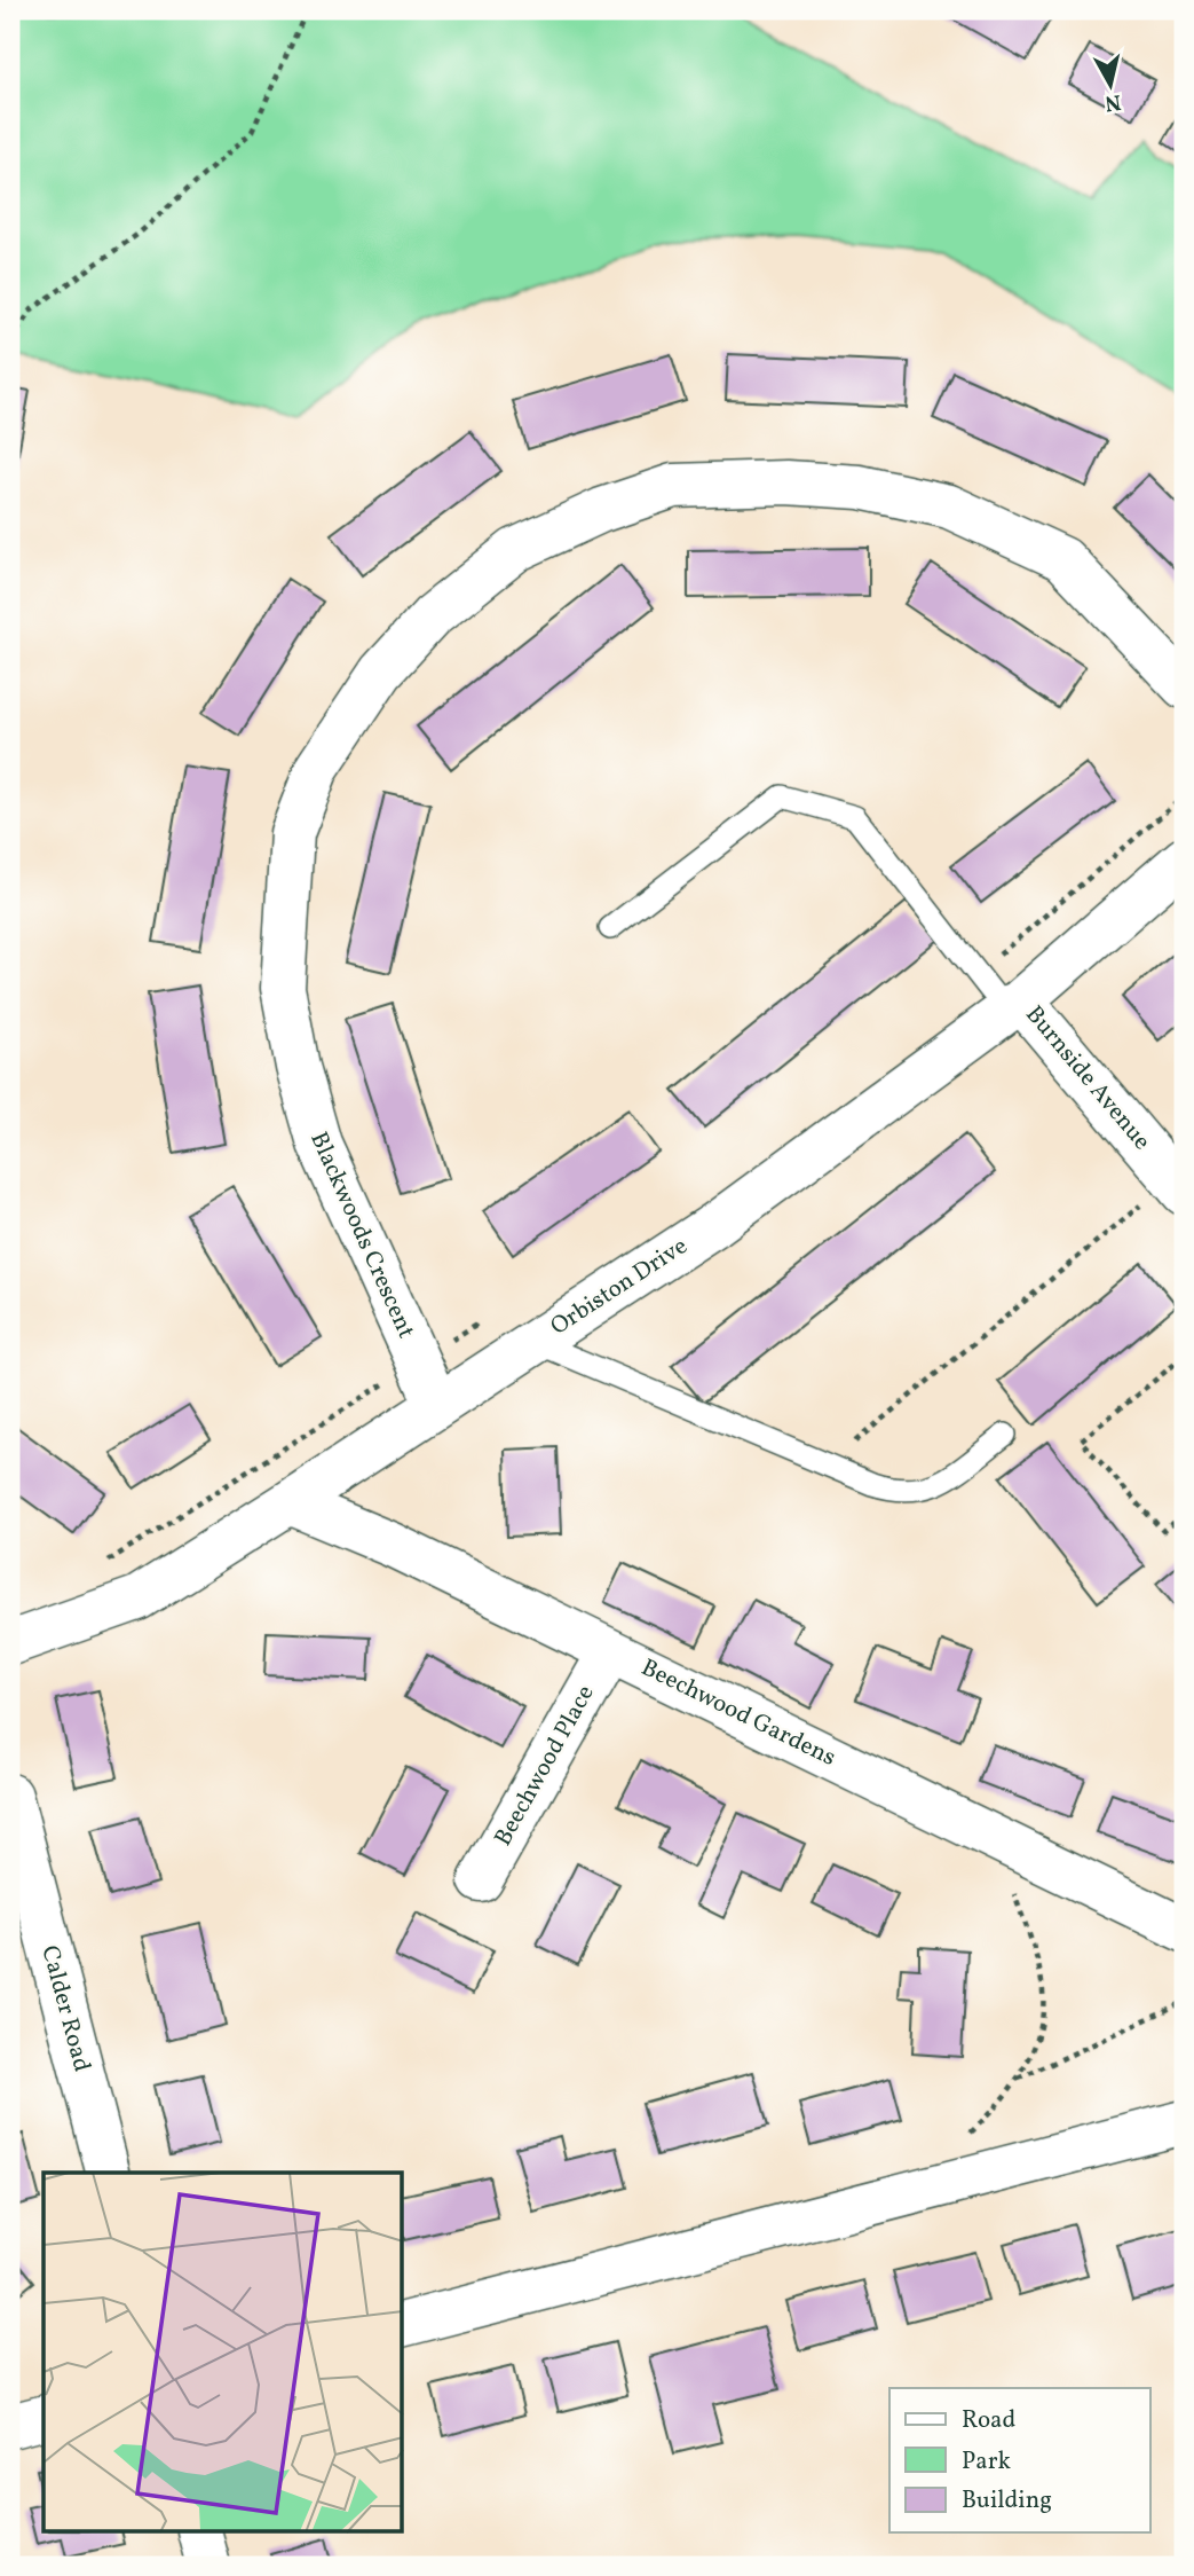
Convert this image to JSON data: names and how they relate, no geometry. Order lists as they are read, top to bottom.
{
  "streets": {
    "street": [
      "Burnside Avenue",
      "Blackwoods Crescent",
      "Orbiston Drive",
      "Beechwood Gardens",
      "Beechwood Place",
      "Calder Road"
    ]
  },
  "crossings": [
    ["Burnside Avenue", "Orbiston Drive"],
    ["Blackwoods Crescent", "Orbiston Drive"],
    ["Orbiston Drive", "Beechwood Gardens"],
    ["Beechwood Gardens", "Beechwood Place"]
  ],
  "legend": ["Road", "Park", "Building"],
  "north": "bottom"
}
